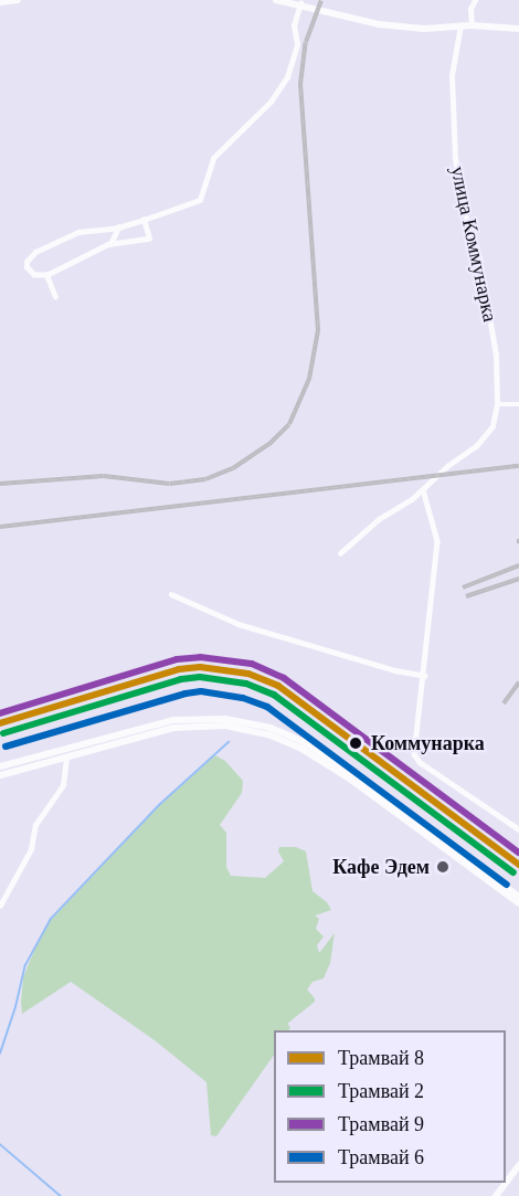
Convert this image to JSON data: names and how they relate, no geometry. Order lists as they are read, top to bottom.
{
  "streets": {
    "street": ["улица Коммунарка"]
  },
  "places": ["Коммунарка", "Кафе Эдем"],
  "lines": [
    "tram line 9",
    "tram line 8",
    "tram line 2",
    "tram line 6"
  ],
  "legend": [
    "Трамвай 8",
    "Трамвай 2",
    "Трамвай 9",
    "Трамвай 6"
  ]
}
